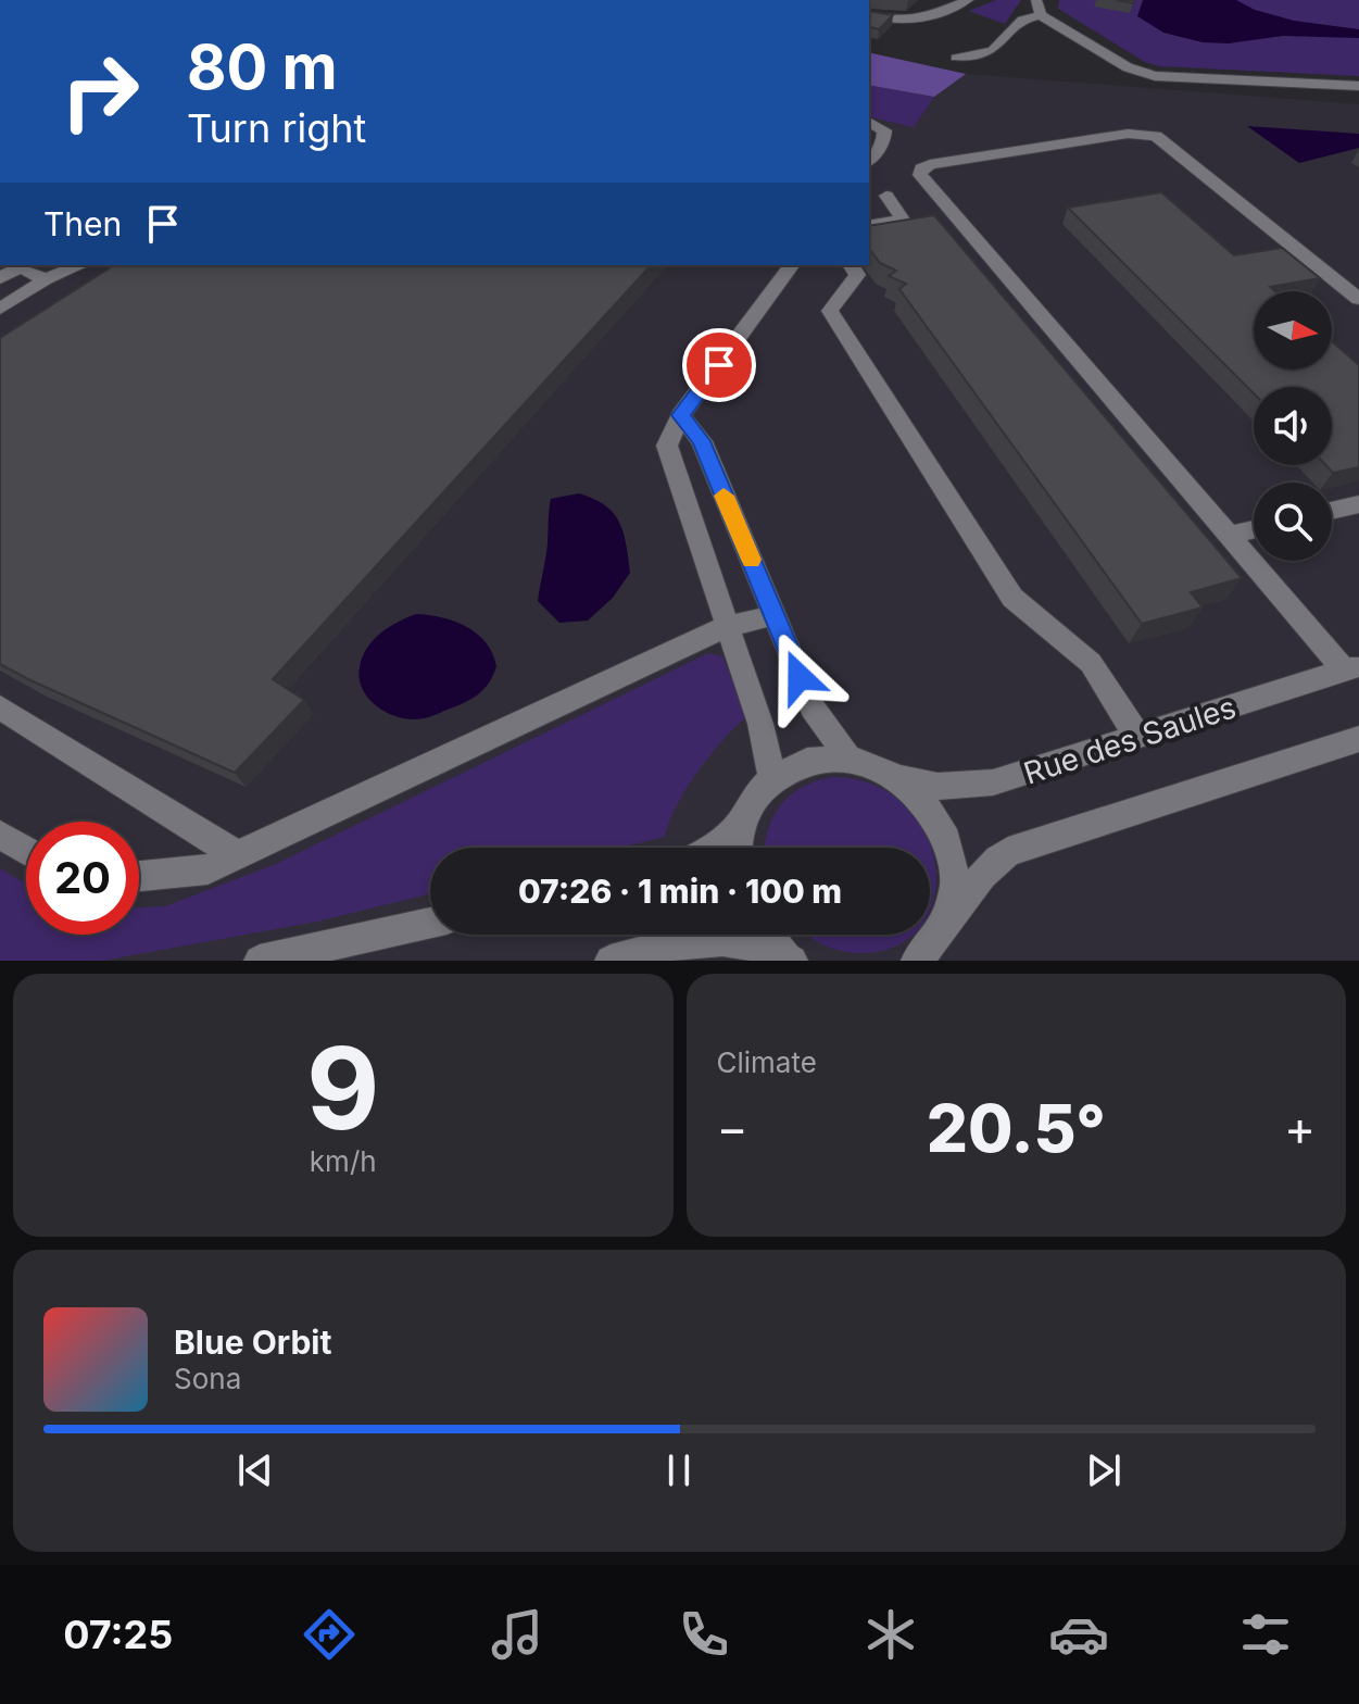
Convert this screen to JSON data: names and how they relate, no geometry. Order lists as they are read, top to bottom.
{
  "streets": {
    "street": ["Rue des Saules"]
  },
  "north": "right",
  "page": {
    "turn": ["80 m", "Turn right"],
    "then": "Then",
    "limit": "20",
    "trip": "07:26 · 1 min · 100 m",
    "tile": [
      ["9", "km/h"],
      "Climate"
    ],
    "heat": ["−", "20.5°", "+"],
    "song": ["Blue Orbit", "Sona"],
    "tabs": "07:25"
  }
}
